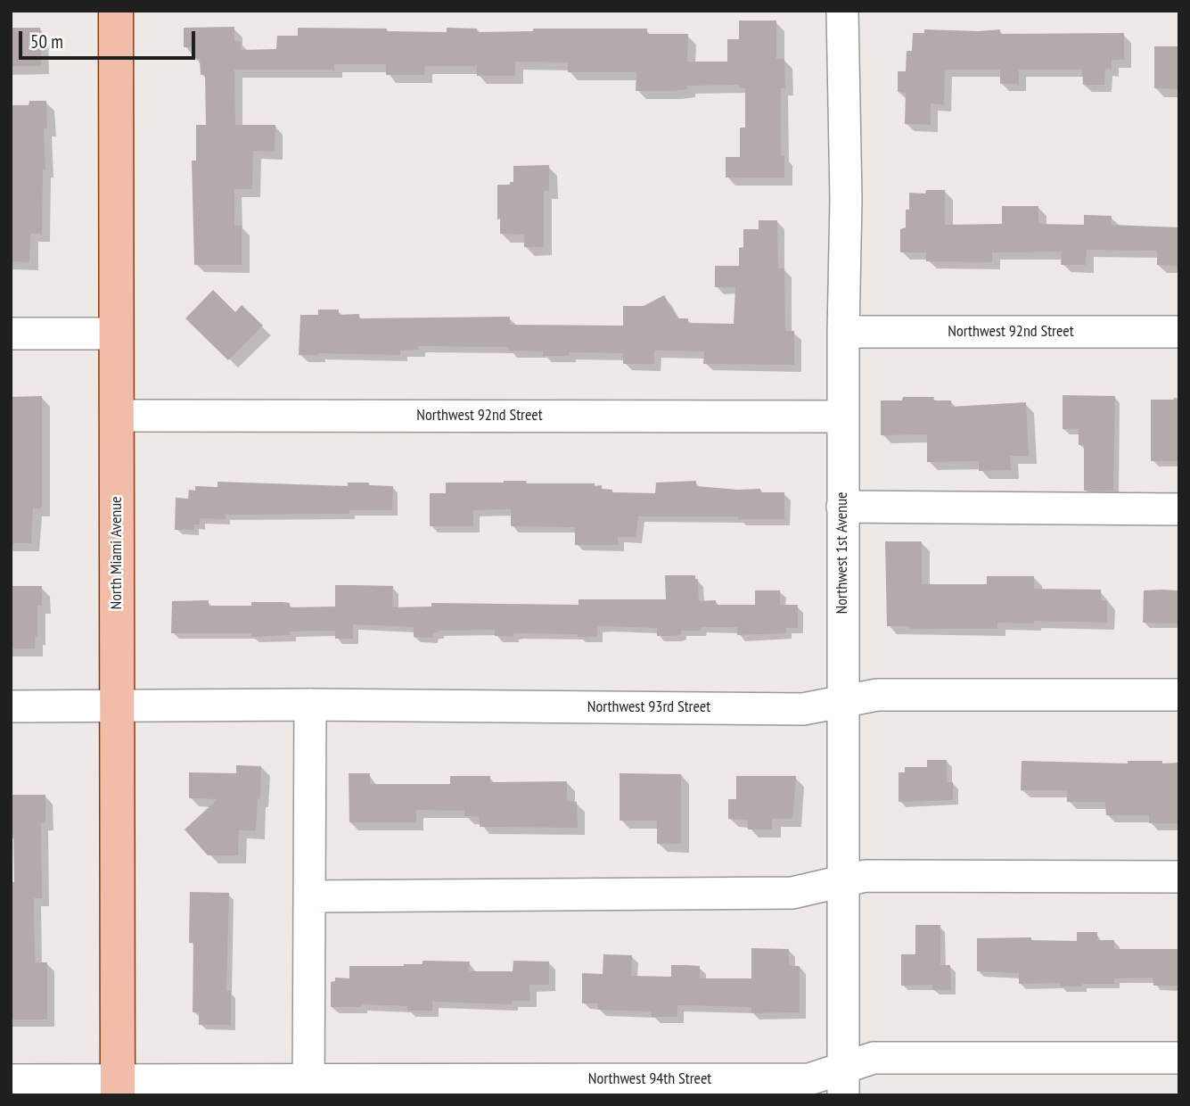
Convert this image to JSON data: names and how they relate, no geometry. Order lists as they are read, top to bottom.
{
  "streets": {
    "main road": ["North Miami Avenue"],
    "street": [
      "Northwest 92nd Street",
      "Northwest 1st Avenue",
      "Northwest 93rd Street",
      "Northwest 94th Street"
    ]
  },
  "crossings": [
    ["Northwest 92nd Street", "North Miami Avenue"],
    ["Northwest 92nd Street", "Northwest 1st Avenue"],
    ["North Miami Avenue", "Northwest 93rd Street"],
    ["North Miami Avenue", "Northwest 94th Street"],
    ["Northwest 1st Avenue", "Northwest 93rd Street"],
    ["Northwest 1st Avenue", "Northwest 94th Street"]
  ],
  "scale_bar": "50 m"
}
